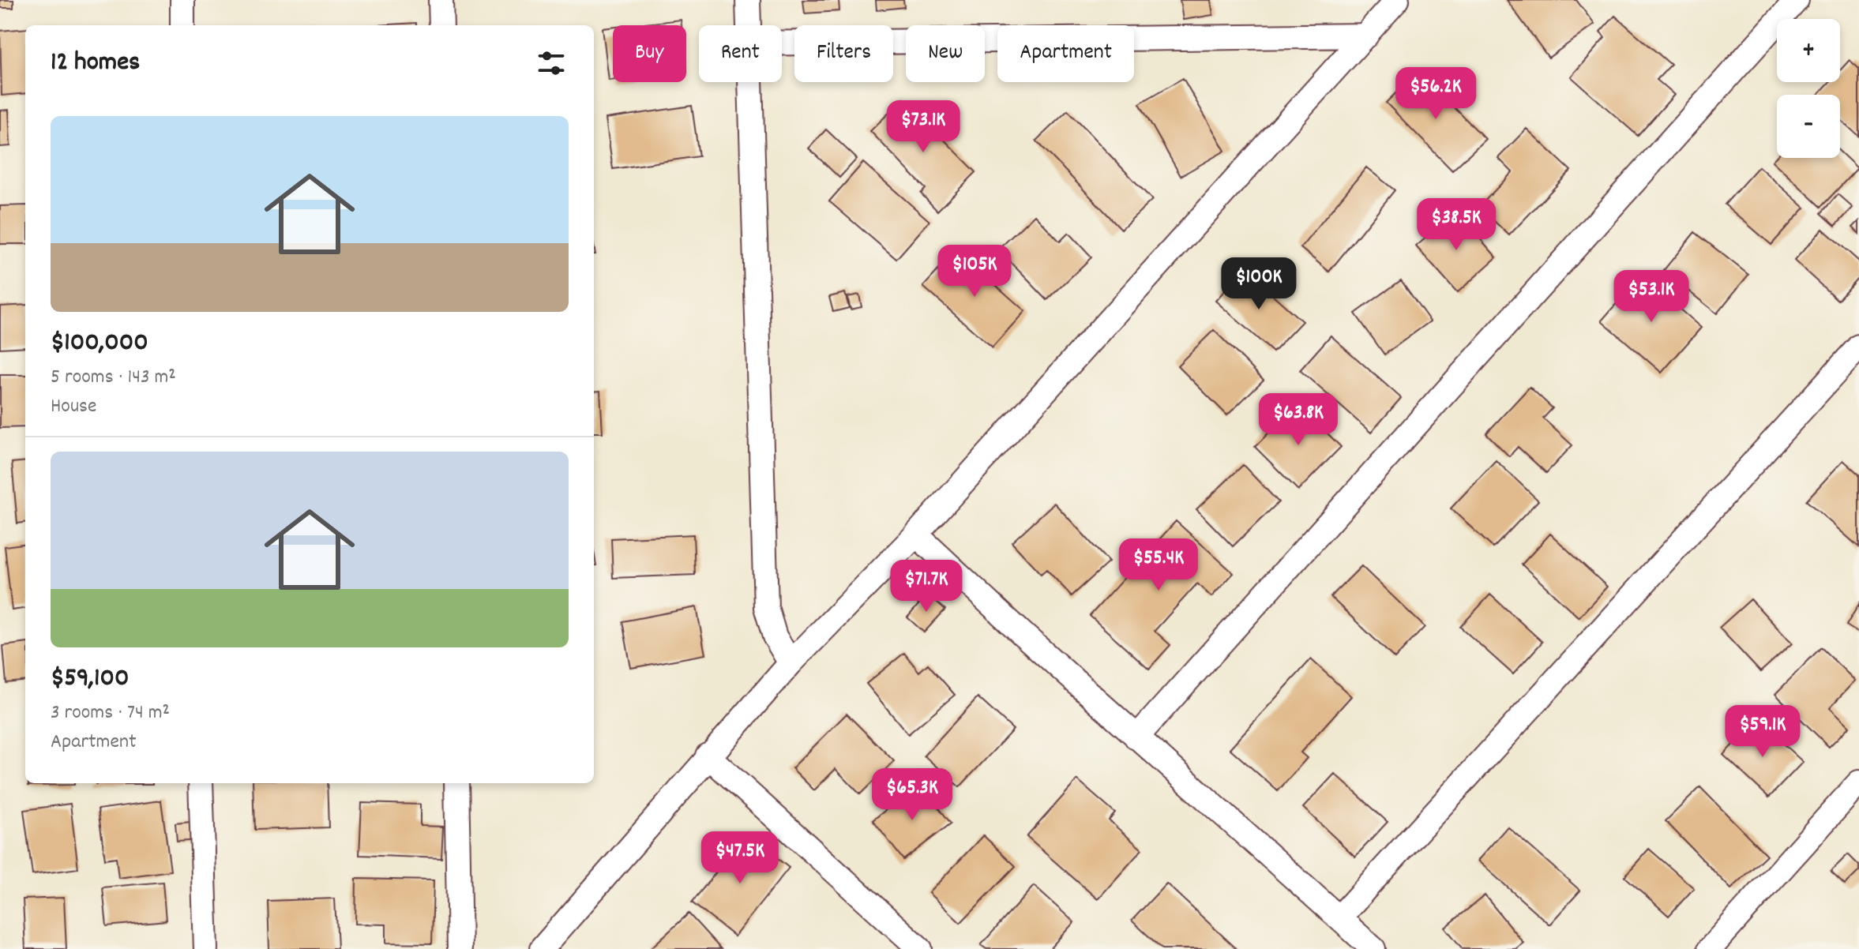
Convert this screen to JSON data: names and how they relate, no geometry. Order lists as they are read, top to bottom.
{
  "page": {
    "map_buttons": ["+", "−"],
    "chip": [
      "Buy",
      "Rent",
      "Filters",
      "New",
      "Apartment"
    ],
    "heading": "12 homes",
    "price": [
      "$56.2K",
      "$73.1K",
      "$38.5K",
      "$105K",
      "$100K",
      "$53.1K",
      "$63.8K",
      "$55.4K",
      "$71.7K",
      "$59.1K",
      "$65.3K",
      "$47.5K"
    ],
    "list": [
      {
        "name": "$100,000",
        "note": "5 rooms · 143 m² · House"
      },
      {
        "name": "$59,100",
        "note": "3 rooms · 74 m² · Apartment"
      }
    ]
  }
}
